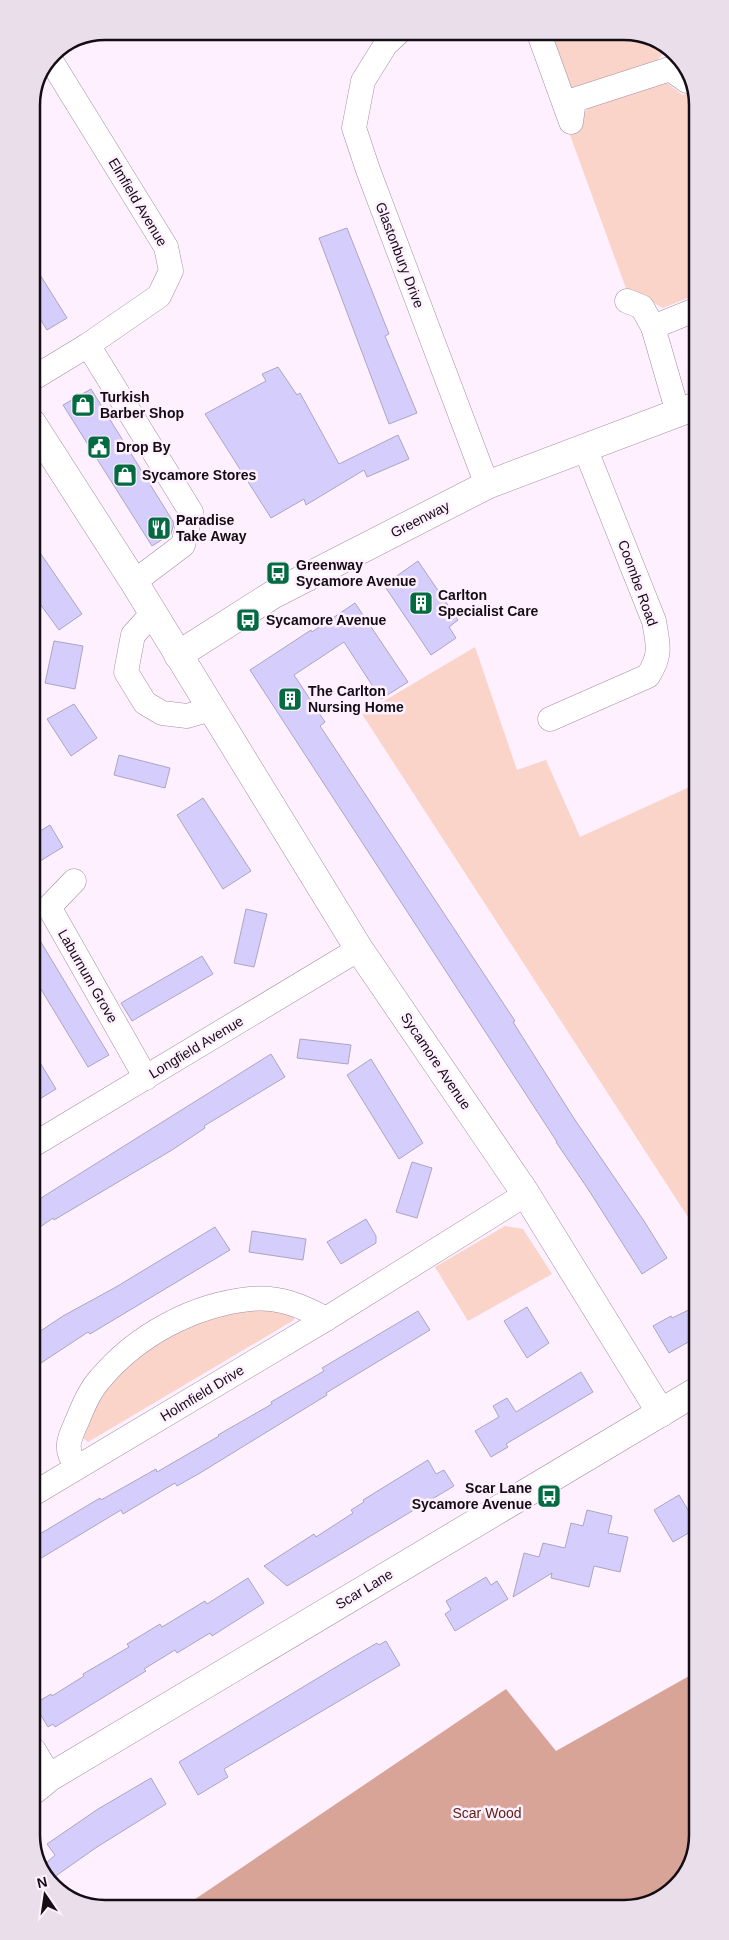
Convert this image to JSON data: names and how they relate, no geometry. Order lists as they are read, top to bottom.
{
  "streets": {
    "street": [
      "Elmfield Avenue",
      "Glastonbury Drive",
      "Greenway",
      "Coombe Road",
      "Laburnum Grove",
      "Longfield Avenue",
      "Sycamore Avenue",
      "Holmfield Drive",
      "Scar Lane"
    ]
  },
  "crossings": [
    ["Glastonbury Drive", "Greenway"],
    ["Greenway", "Coombe Road"],
    ["Greenway", "Sycamore Avenue"],
    ["Laburnum Grove", "Longfield Avenue"],
    ["Longfield Avenue", "Sycamore Avenue"],
    ["Sycamore Avenue", "Holmfield Drive"],
    ["Sycamore Avenue", "Scar Lane"]
  ],
  "parks": ["Scar Wood"],
  "places": {
    "shop": ["Turkish Barber Shop", "Sycamore Stores"],
    "public building": ["Drop By"],
    "restaurant": ["Paradise Take Away"],
    "bus stop": ["Greenway Sycamore Avenue", "Sycamore Avenue", "Scar Lane Sycamore Avenue"],
    "building": ["Carlton Specialist Care", "The Carlton Nursing Home"]
  },
  "north": "top"
}
